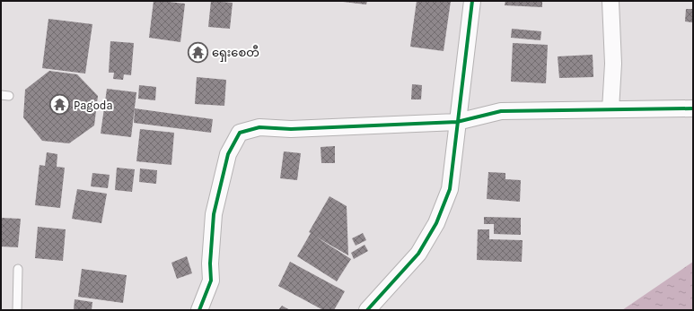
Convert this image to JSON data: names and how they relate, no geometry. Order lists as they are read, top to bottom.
{
  "places": {
    "temple": ["ရှေးစေတီ", "Pagoda"]
  }
}
